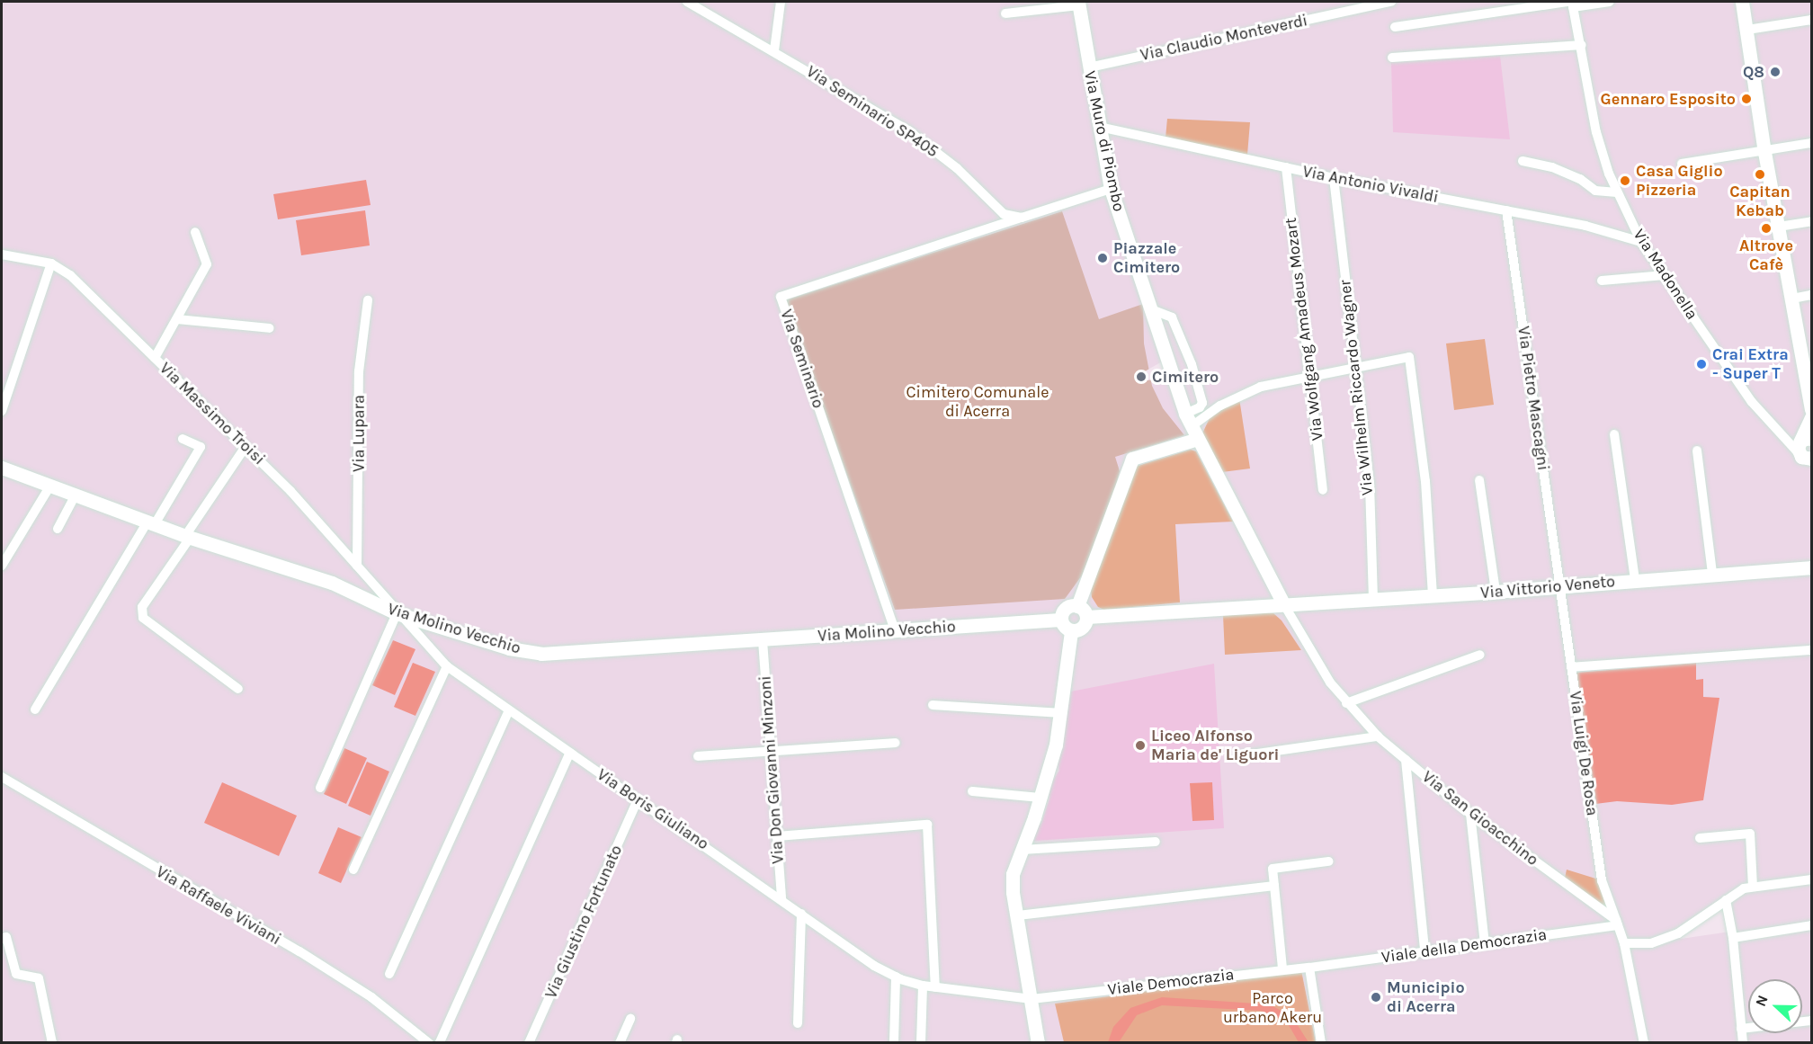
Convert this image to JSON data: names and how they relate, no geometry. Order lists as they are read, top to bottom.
{
  "streets": {
    "street": [
      "Via Claudio Monteverdi",
      "Via Seminario SP405",
      "Via Muro di Piombo",
      "Via Antonio Vivaldi",
      "Via Madonella",
      "Via Wolfgang Amadeus Mozart",
      "Via Seminario",
      "Via Wilhelm Riccardo Wagner",
      "Via Pietro Mascagni",
      "Via Massimo Troisi",
      "Via Lupara",
      "Via Vittorio Veneto",
      "Via Molino Vecchio",
      "Via Luigi De Rosa",
      "Via Don Giovanni Minzoni",
      "Via Boris Giuliano",
      "Via San Gioacchino",
      "Via Raffaele Viviani",
      "Via Giustino Fortunato",
      "Viale della Democrazia",
      "Viale Democrazia"
    ]
  },
  "crossings": [
    ["Via Claudio Monteverdi", "Via Muro di Piombo"],
    ["Via Seminario SP405", "Via Seminario"],
    ["Via Muro di Piombo", "Via Antonio Vivaldi"],
    ["Via Muro di Piombo", "Via Vittorio Veneto"],
    ["Via Muro di Piombo", "Via San Gioacchino"],
    ["Via Antonio Vivaldi", "Via Madonella"],
    ["Via Antonio Vivaldi", "Via Wolfgang Amadeus Mozart"],
    ["Via Antonio Vivaldi", "Via Wilhelm Riccardo Wagner"],
    ["Via Antonio Vivaldi", "Via Pietro Mascagni"],
    ["Via Seminario", "Via Molino Vecchio"],
    ["Via Wilhelm Riccardo Wagner", "Via Vittorio Veneto"],
    ["Via Pietro Mascagni", "Via Vittorio Veneto"],
    ["Via Pietro Mascagni", "Via Luigi De Rosa"],
    ["Via Massimo Troisi", "Via Lupara"],
    ["Via Massimo Troisi", "Via Molino Vecchio"],
    ["Via Massimo Troisi", "Via Boris Giuliano"],
    ["Via Vittorio Veneto", "Via Luigi De Rosa"],
    ["Via Vittorio Veneto", "Via San Gioacchino"],
    ["Via Molino Vecchio", "Via Don Giovanni Minzoni"],
    ["Via Molino Vecchio", "Via Boris Giuliano"],
    ["Via Luigi De Rosa", "Via San Gioacchino"],
    ["Via Luigi De Rosa", "Viale della Democrazia"],
    ["Via Don Giovanni Minzoni", "Via Boris Giuliano"],
    ["Via Boris Giuliano", "Via Giustino Fortunato"],
    ["Via Boris Giuliano", "Viale Democrazia"],
    ["Via San Gioacchino", "Viale della Democrazia"],
    ["Viale della Democrazia", "Viale Democrazia"]
  ],
  "parks": ["Cimitero Comunale di Acerra", "Parco urbano Akeru"],
  "places": [
    "Q8",
    "Gennaro Esposito",
    "Capitan Kebab",
    "Casa Giglio Pizzeria",
    "Altrove Cafè",
    "Piazzale Cimitero",
    "Crai Extra - Super T",
    "Cimitero",
    "Liceo Alfonso Maria de' Liguori",
    "Municipio di Acerra"
  ],
  "north": "left"
}
